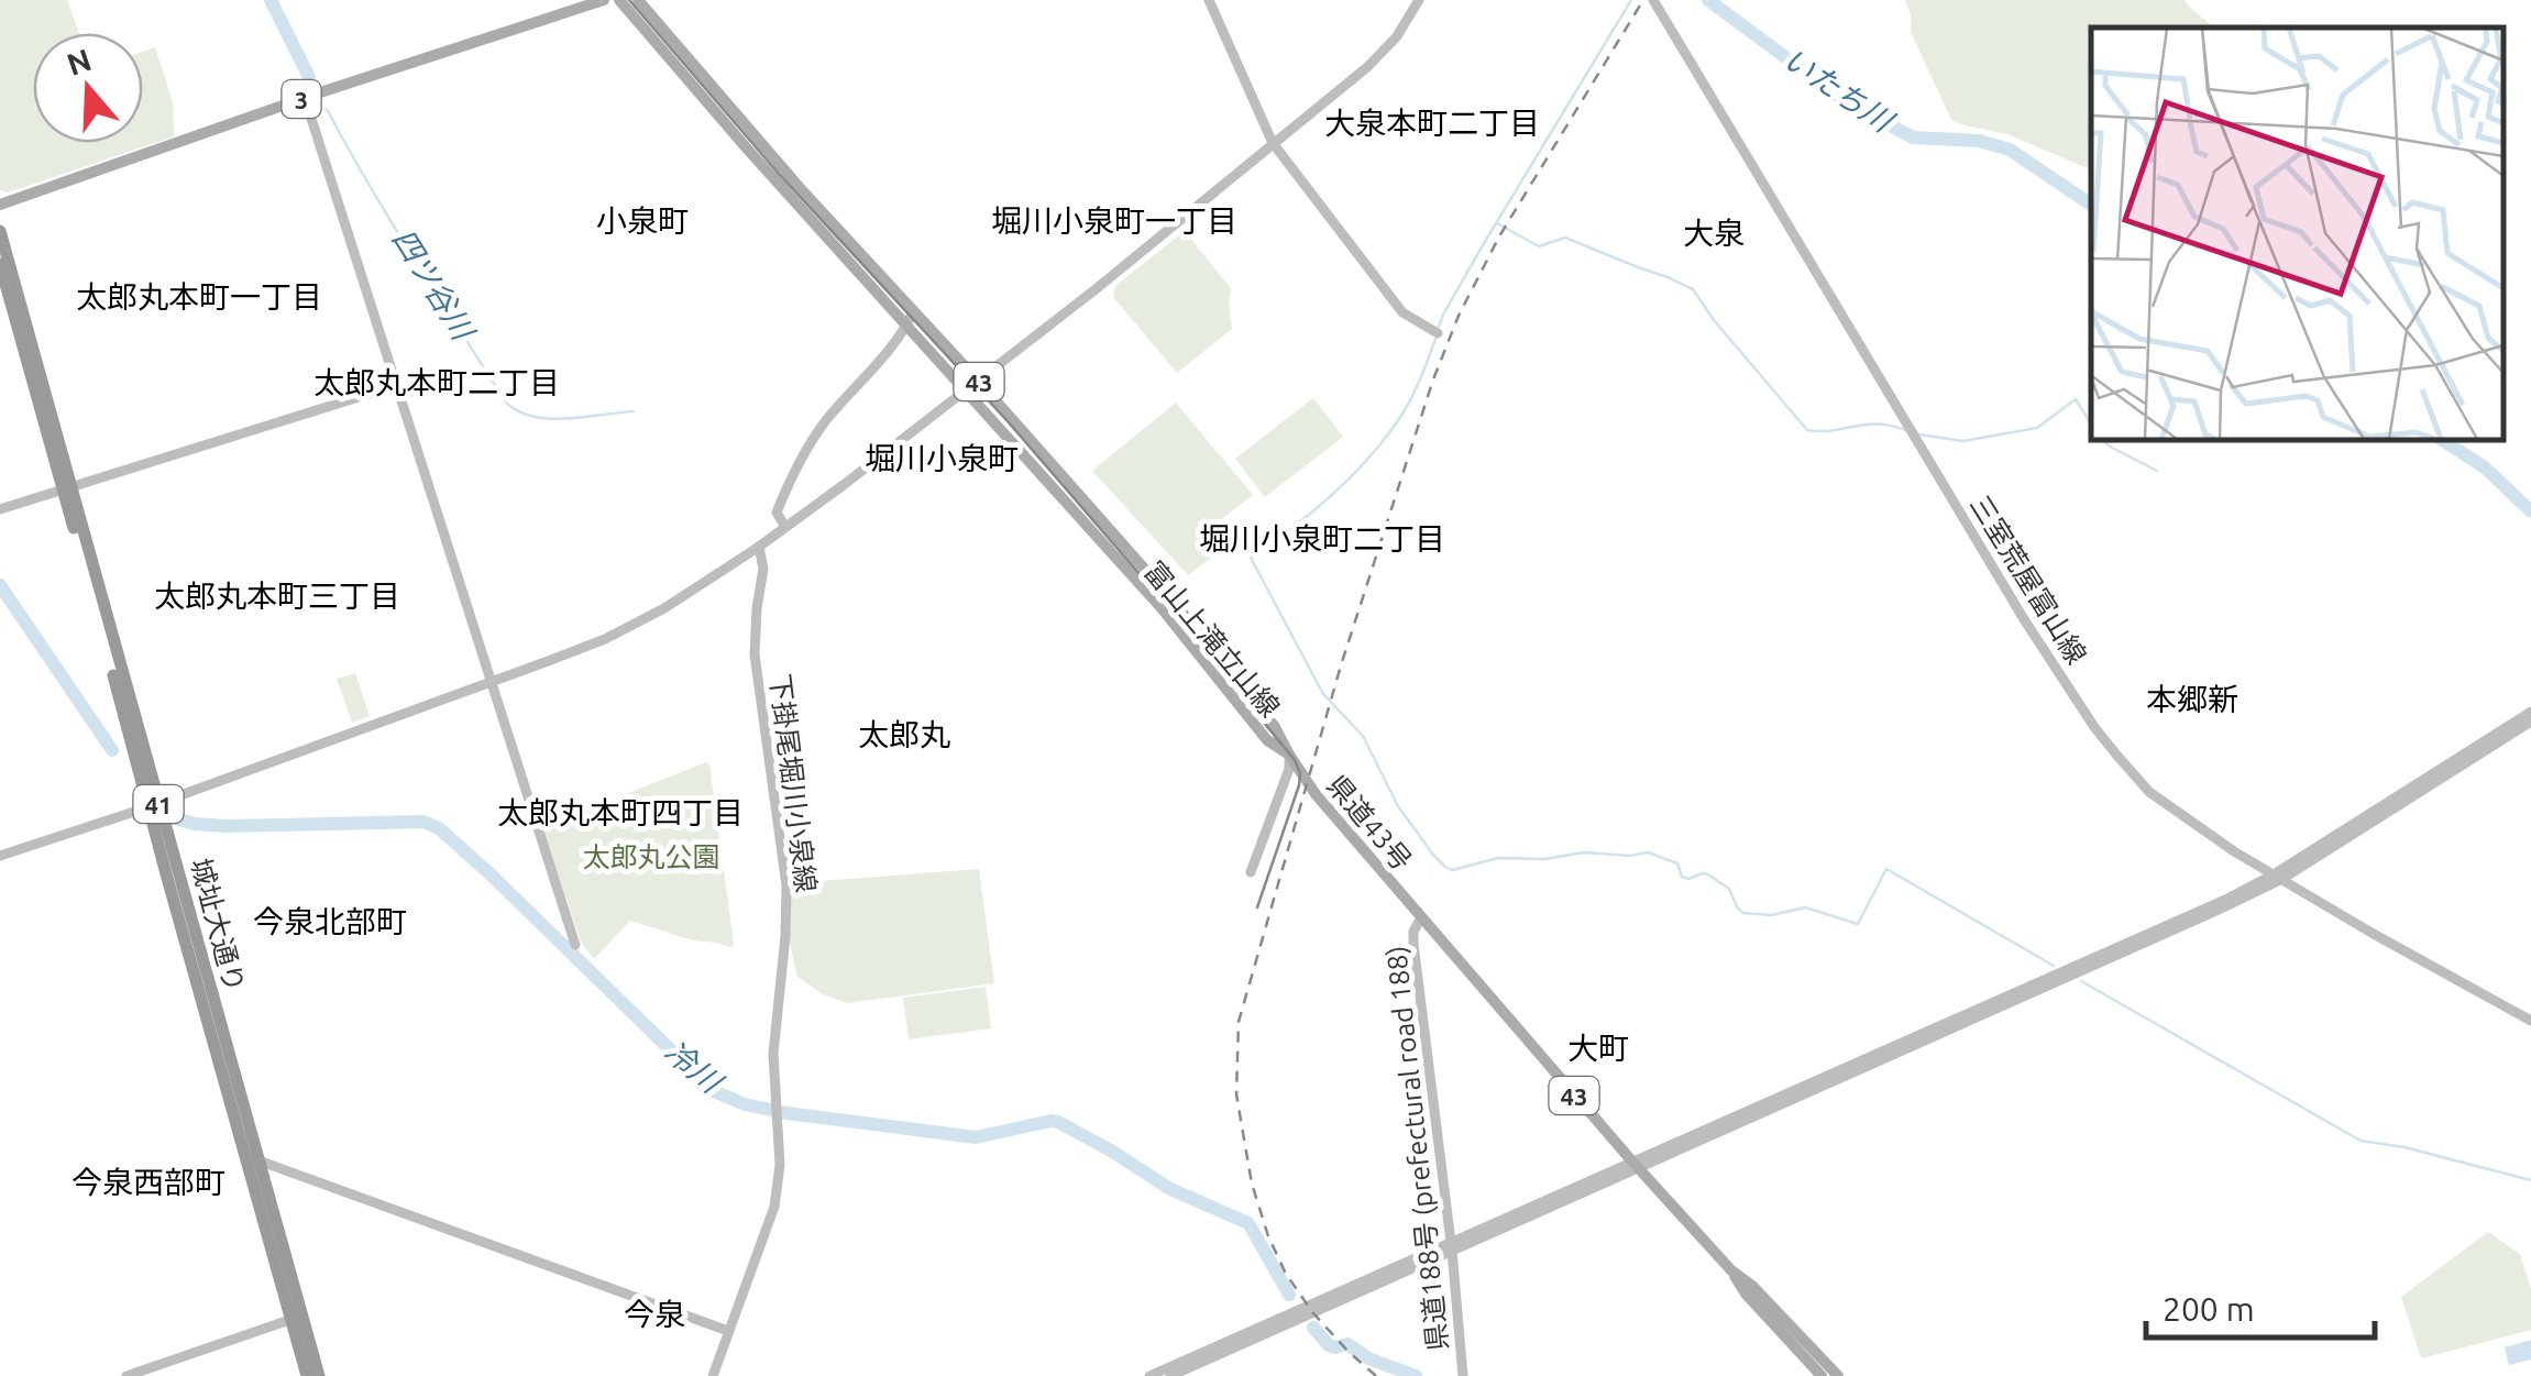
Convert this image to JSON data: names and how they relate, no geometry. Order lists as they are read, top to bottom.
{
  "streets": {
    "highway": ["41", "城址大通り"],
    "main road": [
      "3",
      "43",
      "富山上滝立山線",
      "県道43号"
    ],
    "street": ["三室荒屋富山線", "下掛尾堀川小泉線", "県道188号 (prefectural road 188)"]
  },
  "crossings": [
    ["43", "県道43号"],
    ["43", "県道188号 (prefectural road 188)"],
    ["富山上滝立山線", "県道43号"],
    ["県道43号", "県道188号 (prefectural road 188)"]
  ],
  "districts": [
    "大泉本町二丁目",
    "小泉町",
    "堀川小泉町一丁目",
    "大泉",
    "太郎丸本町一丁目",
    "太郎丸本町二丁目",
    "堀川小泉町",
    "堀川小泉町二丁目",
    "太郎丸本町三丁目",
    "本郷新",
    "太郎丸",
    "太郎丸本町四丁目",
    "今泉北部町",
    "大町",
    "今泉西部町",
    "今泉"
  ],
  "water": ["いたち川", "四ツ谷川", "冷川"],
  "parks": ["太郎丸公園"],
  "scale_bar": "200 m",
  "north": "top"
}
